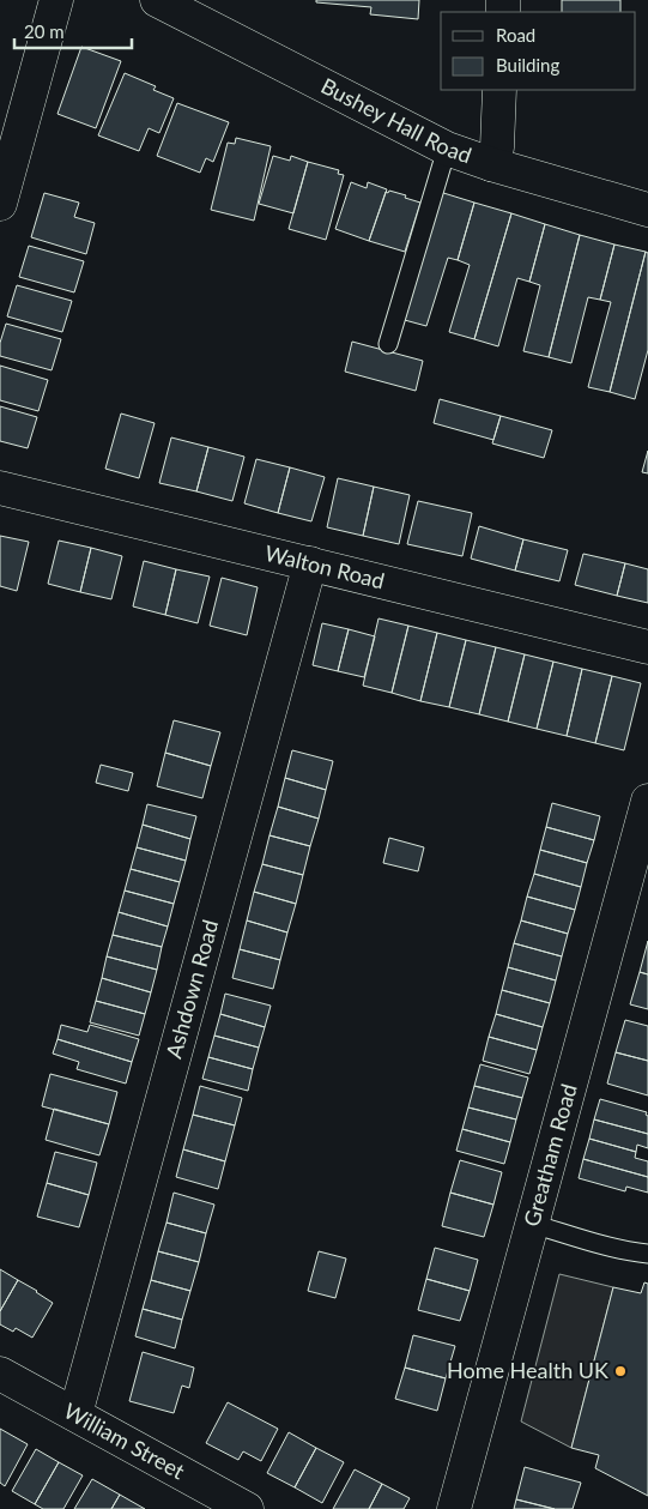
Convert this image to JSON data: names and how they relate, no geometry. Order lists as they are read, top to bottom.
{
  "streets": {
    "street": [
      "Bushey Hall Road",
      "Walton Road",
      "Ashdown Road",
      "Greatham Road",
      "William Street"
    ]
  },
  "crossings": [
    ["Walton Road", "Ashdown Road"],
    ["Ashdown Road", "William Street"]
  ],
  "places": ["Home Health UK"],
  "legend": ["Road", "Building"],
  "scale_bar": "20 m"
}
